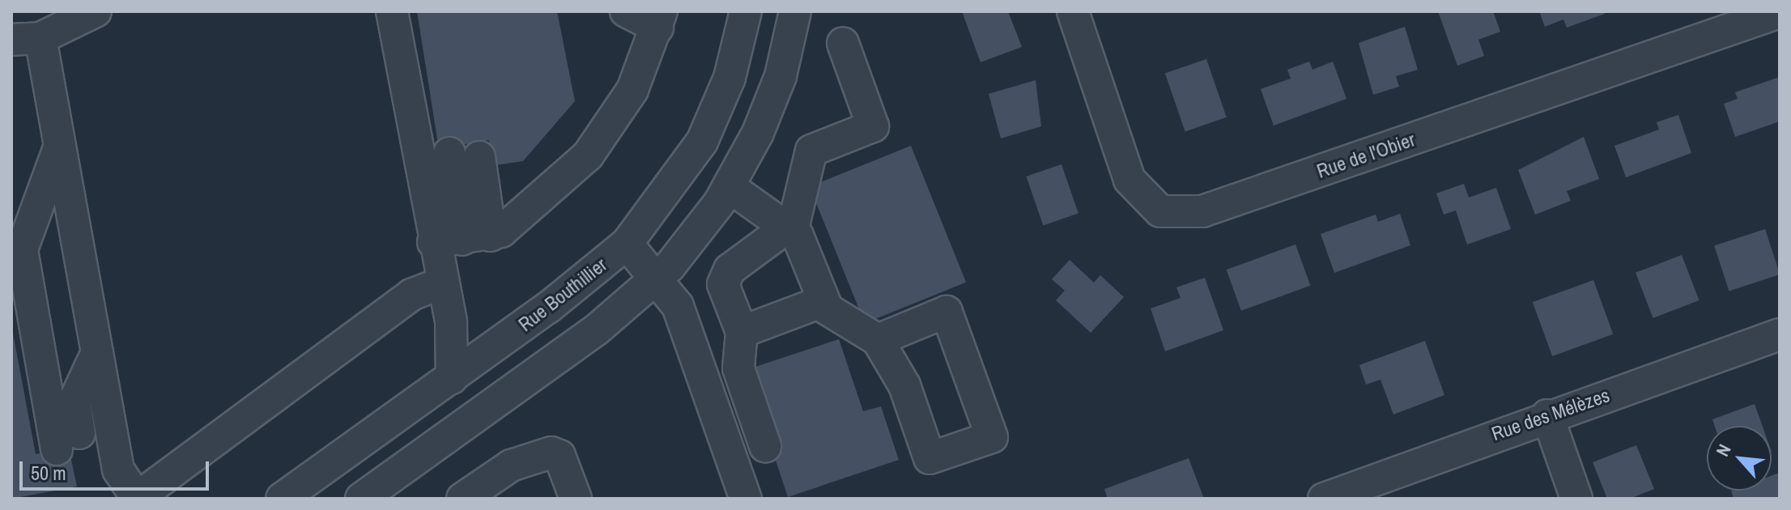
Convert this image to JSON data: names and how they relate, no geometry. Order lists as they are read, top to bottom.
{
  "streets": {
    "street": ["Rue de l'Obier", "Rue Bouthillier", "Rue des Mélèzes"]
  },
  "scale_bar": "50 m",
  "north": "top left"
}
